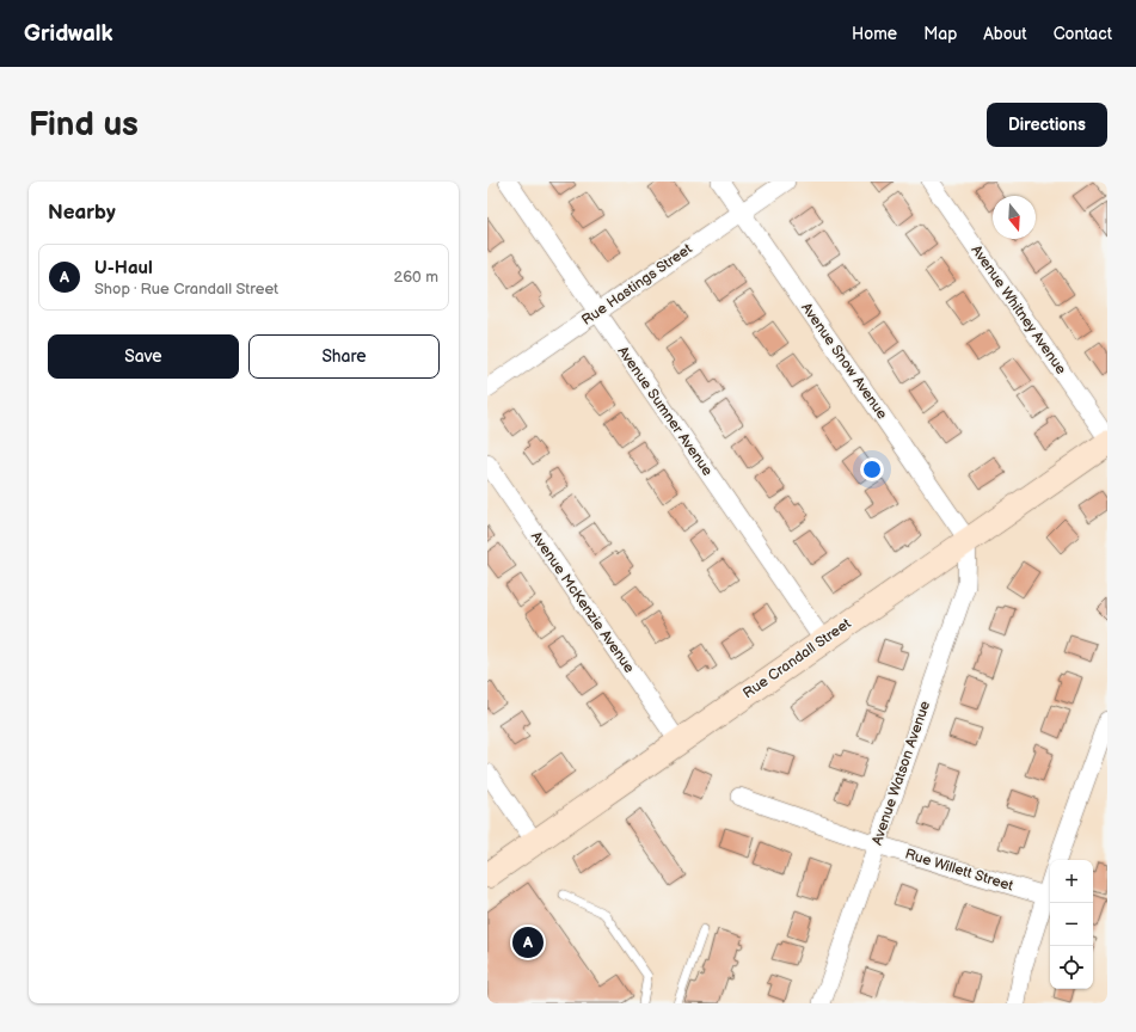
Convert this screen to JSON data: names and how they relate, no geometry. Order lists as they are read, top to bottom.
{
  "streets": {
    "street": [
      "Rue Hastings Street",
      "Avenue Whitney Avenue",
      "Avenue Snow Avenue",
      "Avenue Sumner Avenue",
      "Avenue McKenzie Avenue",
      "Rue Crandall Street",
      "Avenue Watson Avenue",
      "Rue Willett Street"
    ]
  },
  "crossings": [
    ["Rue Hastings Street", "Avenue Snow Avenue"],
    ["Rue Hastings Street", "Avenue Sumner Avenue"],
    ["Avenue Snow Avenue", "Rue Crandall Street"],
    ["Avenue Snow Avenue", "Avenue Watson Avenue"],
    ["Avenue Sumner Avenue", "Rue Crandall Street"],
    ["Avenue McKenzie Avenue", "Rue Crandall Street"],
    ["Rue Crandall Street", "Avenue Watson Avenue"],
    ["Avenue Watson Avenue", "Rue Willett Street"]
  ],
  "north": "bottom",
  "page": {
    "header": "Gridwalk",
    "nav": [
      "Home",
      "Map",
      "About",
      "Contact"
    ],
    "buttons": [
      "Directions",
      ["Save", "Share"]
    ],
    "title": "Find us",
    "heading": "Nearby",
    "list": [
      {
        "mark": "A",
        "name": "U-Haul",
        "note": "Shop · Rue Crandall Street",
        "value": "260 m"
      }
    ],
    "map_buttons": ["+", "−"],
    "pins": "A"
  }
}
